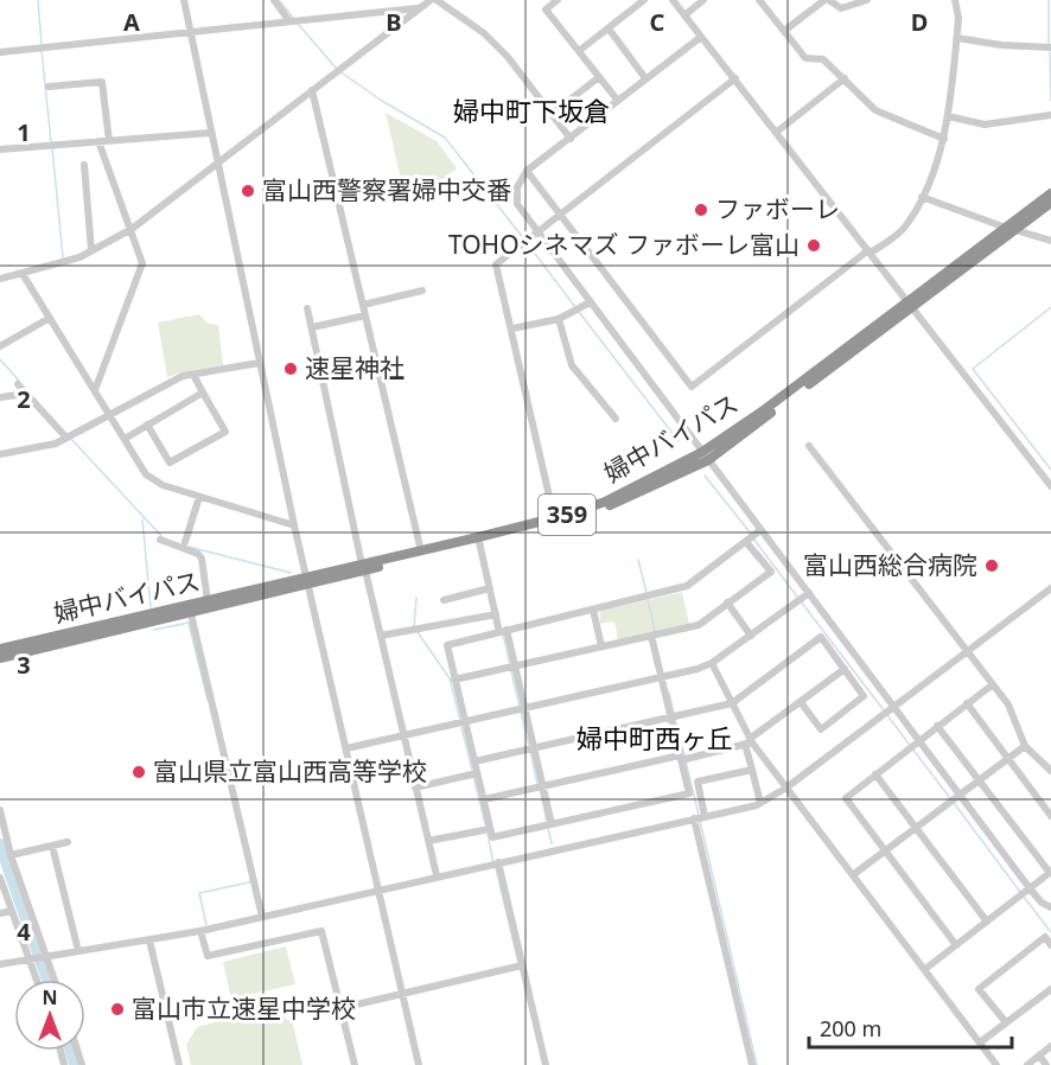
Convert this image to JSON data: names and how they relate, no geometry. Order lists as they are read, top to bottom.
{
  "streets": {
    "highway": ["婦中バイパス", "359"]
  },
  "districts": ["婦中町下坂倉", "婦中町西ヶ丘"],
  "places": [
    "富山西警察署婦中交番",
    "ファボーレ",
    "TOHOシネマズ ファボーレ富山",
    "速星神社",
    "富山西総合病院",
    "富山県立富山西高等学校",
    "富山市立速星中学校"
  ],
  "scale_bar": "200 m",
  "north": "top",
  "grid": {
    "columns": [
      "A",
      "B",
      "C",
      "D"
    ],
    "rows": [
      "1",
      "2",
      "3",
      "4"
    ]
  }
}
